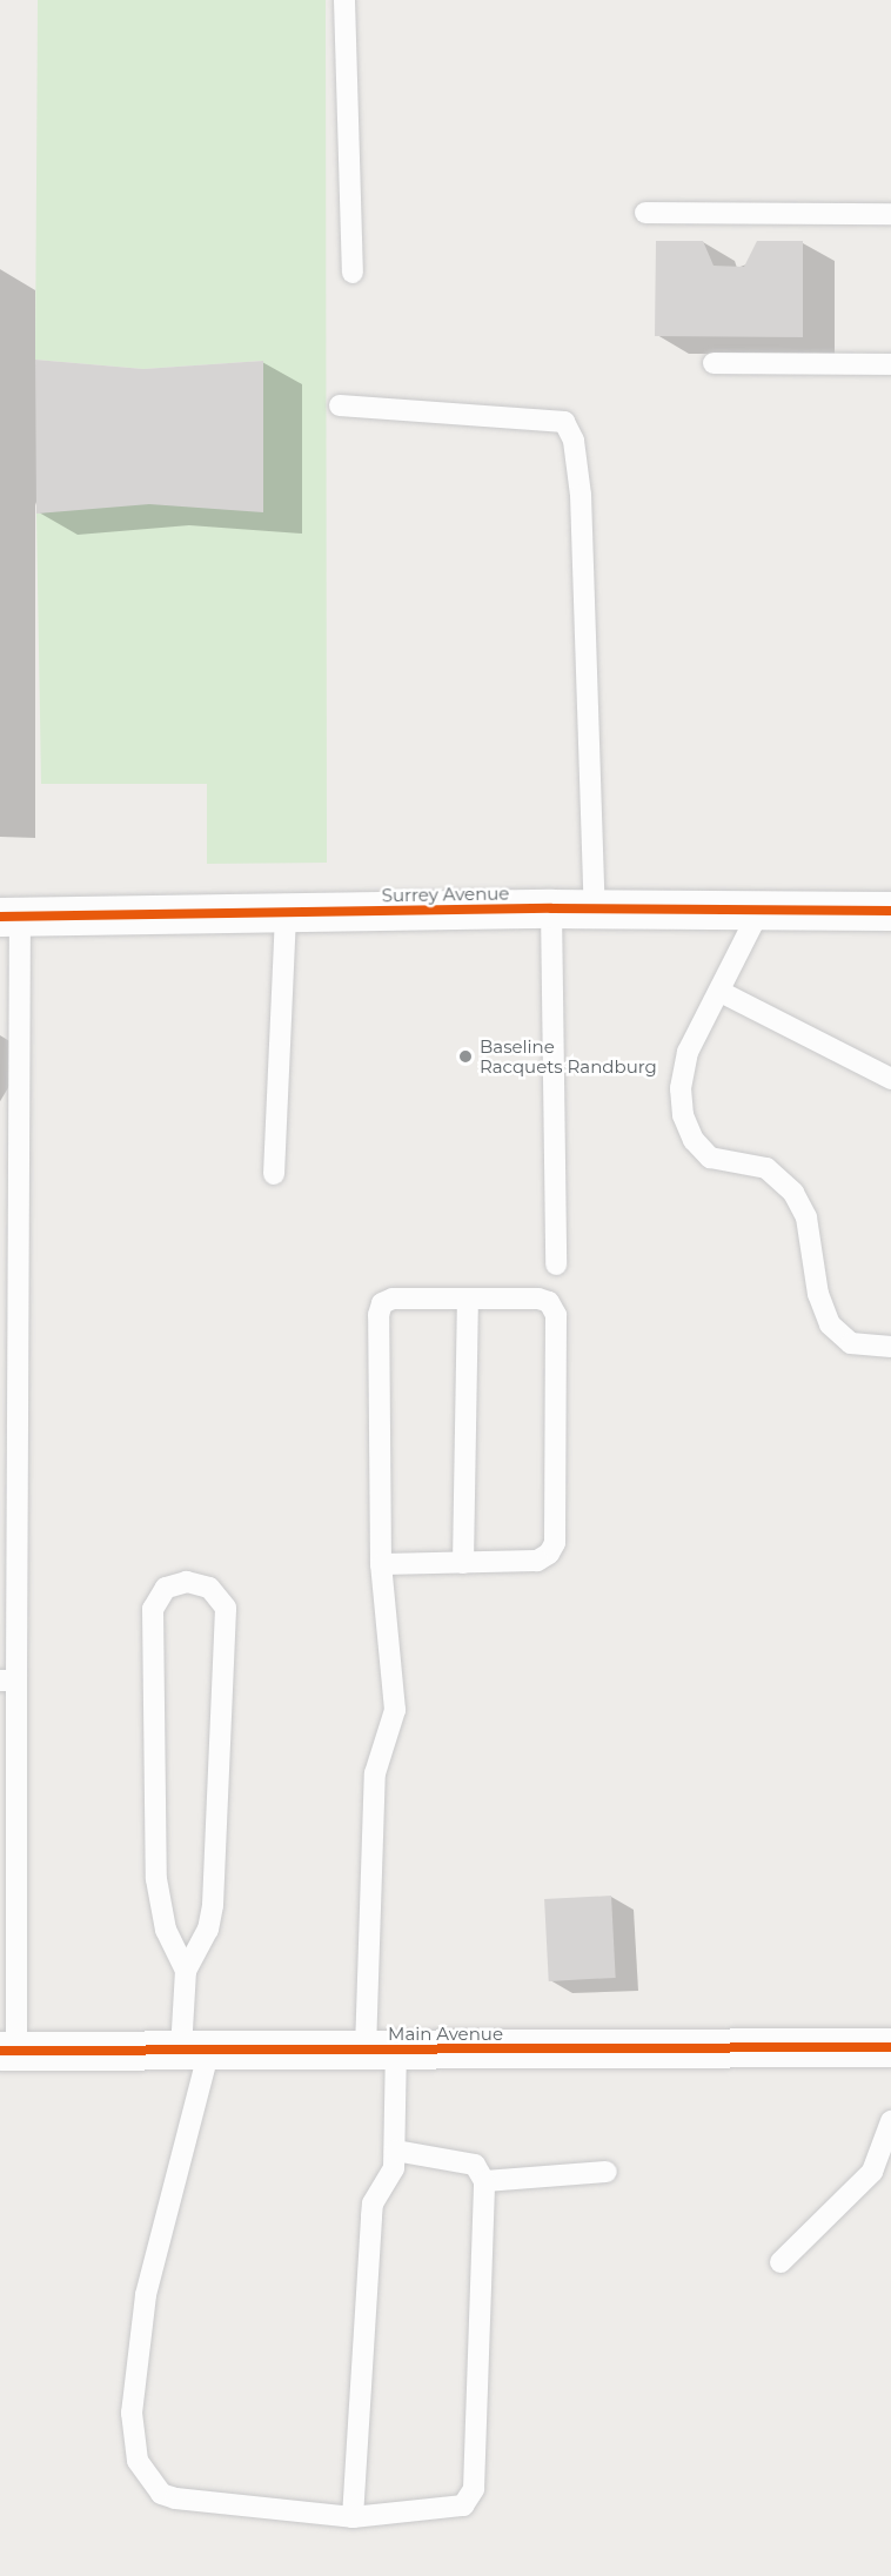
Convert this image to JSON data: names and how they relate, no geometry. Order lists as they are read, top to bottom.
{
  "streets": {
    "street": ["Surrey Avenue", "Main Avenue"]
  },
  "places": ["Baseline Racquets Randburg"]
}
